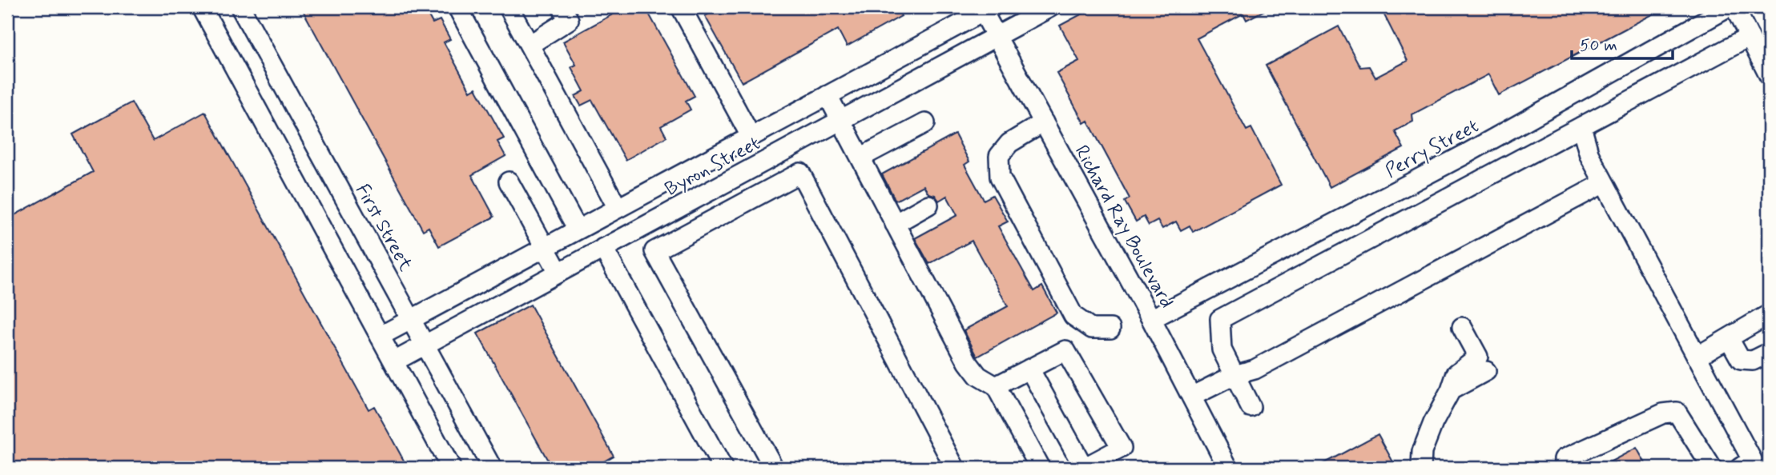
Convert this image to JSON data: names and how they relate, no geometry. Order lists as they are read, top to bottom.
{
  "streets": {
    "street": [
      "Perry Street",
      "Byron Street",
      "Richard Ray Boulevard",
      "First Street"
    ]
  },
  "crossings": [
    ["Perry Street", "Richard Ray Boulevard"],
    ["Byron Street", "Richard Ray Boulevard"],
    ["Byron Street", "First Street"]
  ],
  "scale_bar": "50 m"
}
